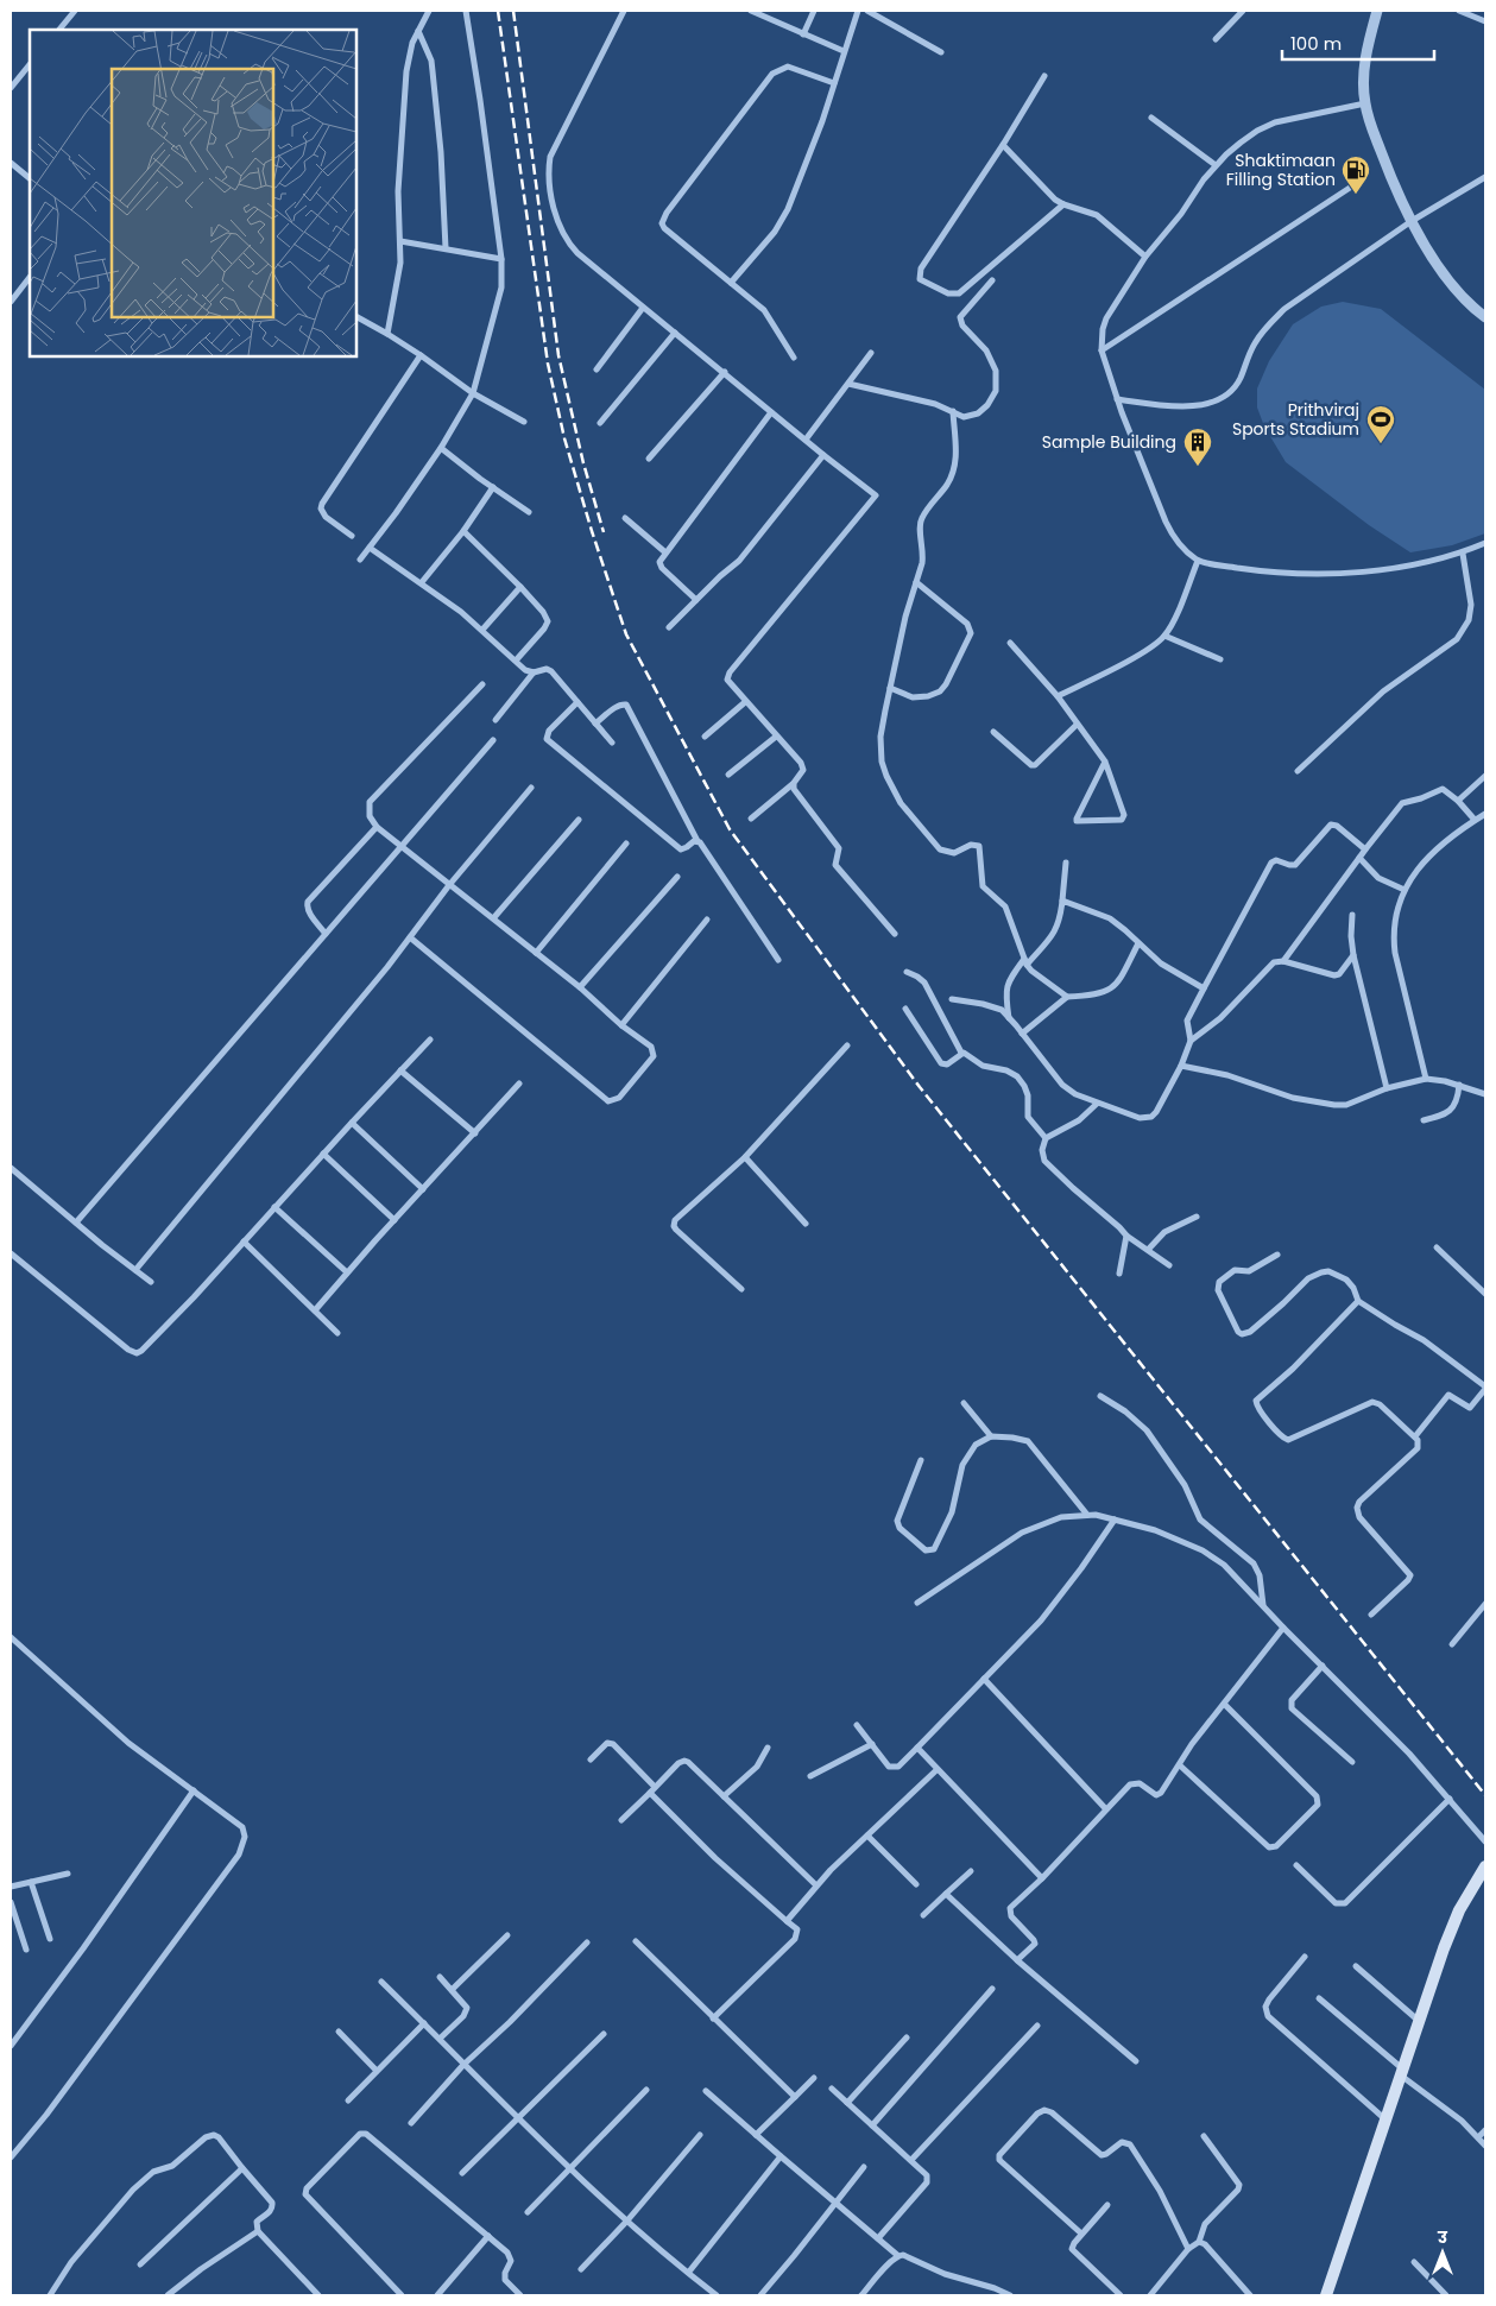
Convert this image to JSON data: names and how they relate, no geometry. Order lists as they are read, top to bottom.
{
  "places": {
    "fuel station": ["Shaktimaan Filling Station"],
    "sports": ["Prithviraj Sports Stadium"],
    "building": ["Sample Building"]
  },
  "scale_bar": "100 m",
  "north": "top"
}
